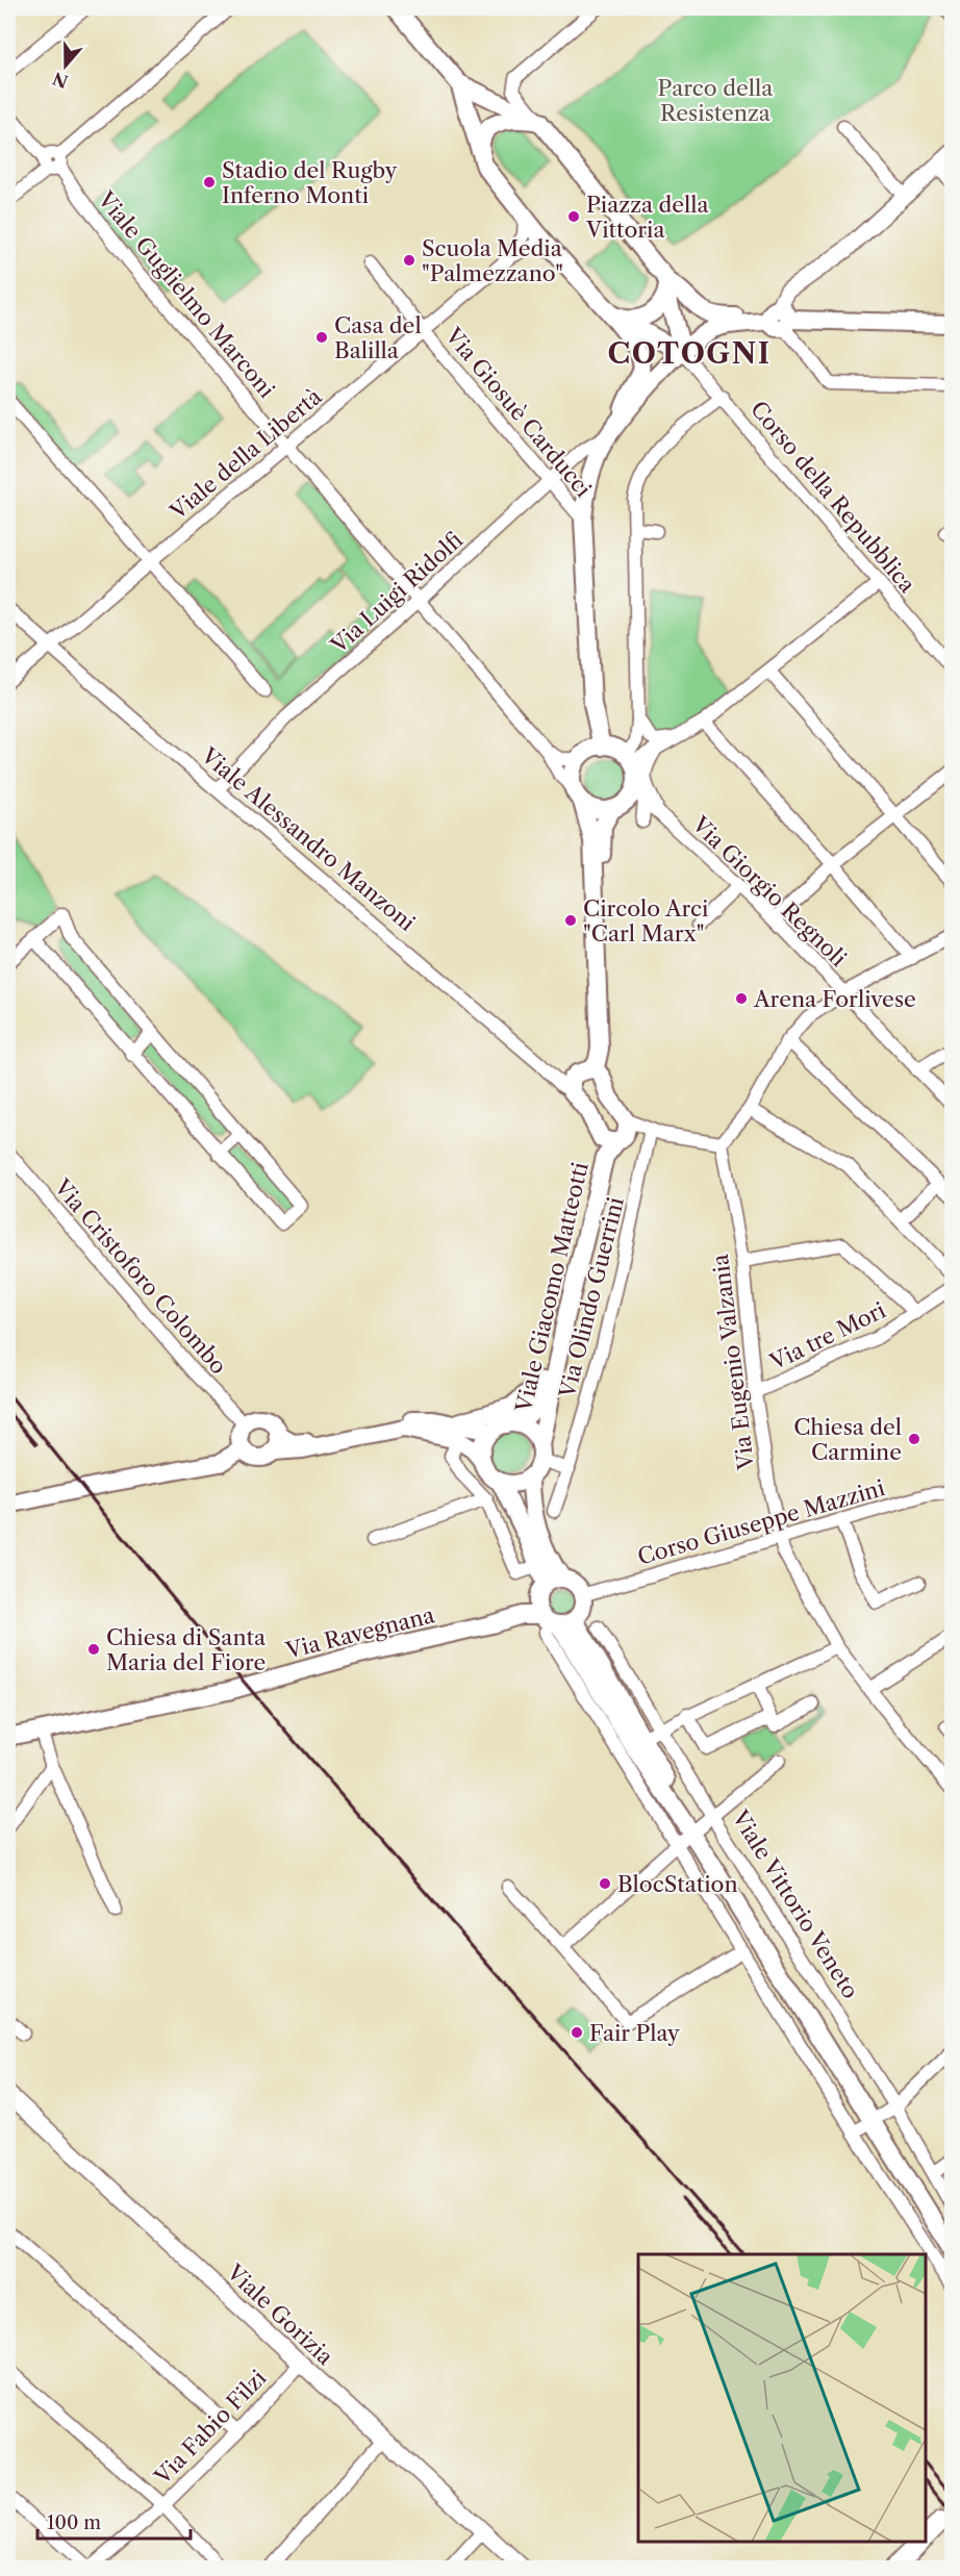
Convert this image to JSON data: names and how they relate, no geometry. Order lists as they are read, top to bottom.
{
  "streets": {
    "main road": ["Viale Giacomo Matteotti", "Via Ravegnana"],
    "street": [
      "Viale Guglielmo Marconi",
      "Via Giosuè Carducci",
      "Viale della Libertà",
      "Corso della Repubblica",
      "Via Luigi Ridolfi",
      "Viale Alessandro Manzoni",
      "Via Giorgio Regnoli",
      "Via Cristoforo Colombo",
      "Via Olindo Guerrini",
      "Via tre Mori",
      "Via Eugenio Valzania",
      "Corso Giuseppe Mazzini",
      "Viale Vittorio Veneto",
      "Viale Gorizia",
      "Via Fabio Filzi"
    ]
  },
  "crossings": [
    ["Viale Guglielmo Marconi", "Viale della Libertà"],
    ["Viale Guglielmo Marconi", "Via Luigi Ridolfi"],
    ["Viale Guglielmo Marconi", "Via Giorgio Regnoli"],
    ["Via Giosuè Carducci", "Viale della Libertà"],
    ["Via Giosuè Carducci", "Via Luigi Ridolfi"],
    ["Viale della Libertà", "Viale Alessandro Manzoni"],
    ["Via Luigi Ridolfi", "Viale Alessandro Manzoni"],
    ["Via tre Mori", "Via Eugenio Valzania"],
    ["Via Eugenio Valzania", "Corso Giuseppe Mazzini"],
    ["Corso Giuseppe Mazzini", "Via Ravegnana"],
    ["Viale Gorizia", "Via Fabio Filzi"]
  ],
  "districts": ["COTOGNI"],
  "parks": ["Parco della Resistenza"],
  "places": [
    "Stadio del Rugby Inferno Monti",
    "Piazza della Vittoria",
    "Scuola Media \"Palmezzano\"",
    "Casa del Balilla",
    "Circolo Arci \"Carl Marx\"",
    "Arena Forlivese",
    "Chiesa del Carmine",
    "Chiesa di Santa Maria del Fiore",
    "BlocStation",
    "Fair Play"
  ],
  "scale_bar": "100 m",
  "north": "bottom"
}
